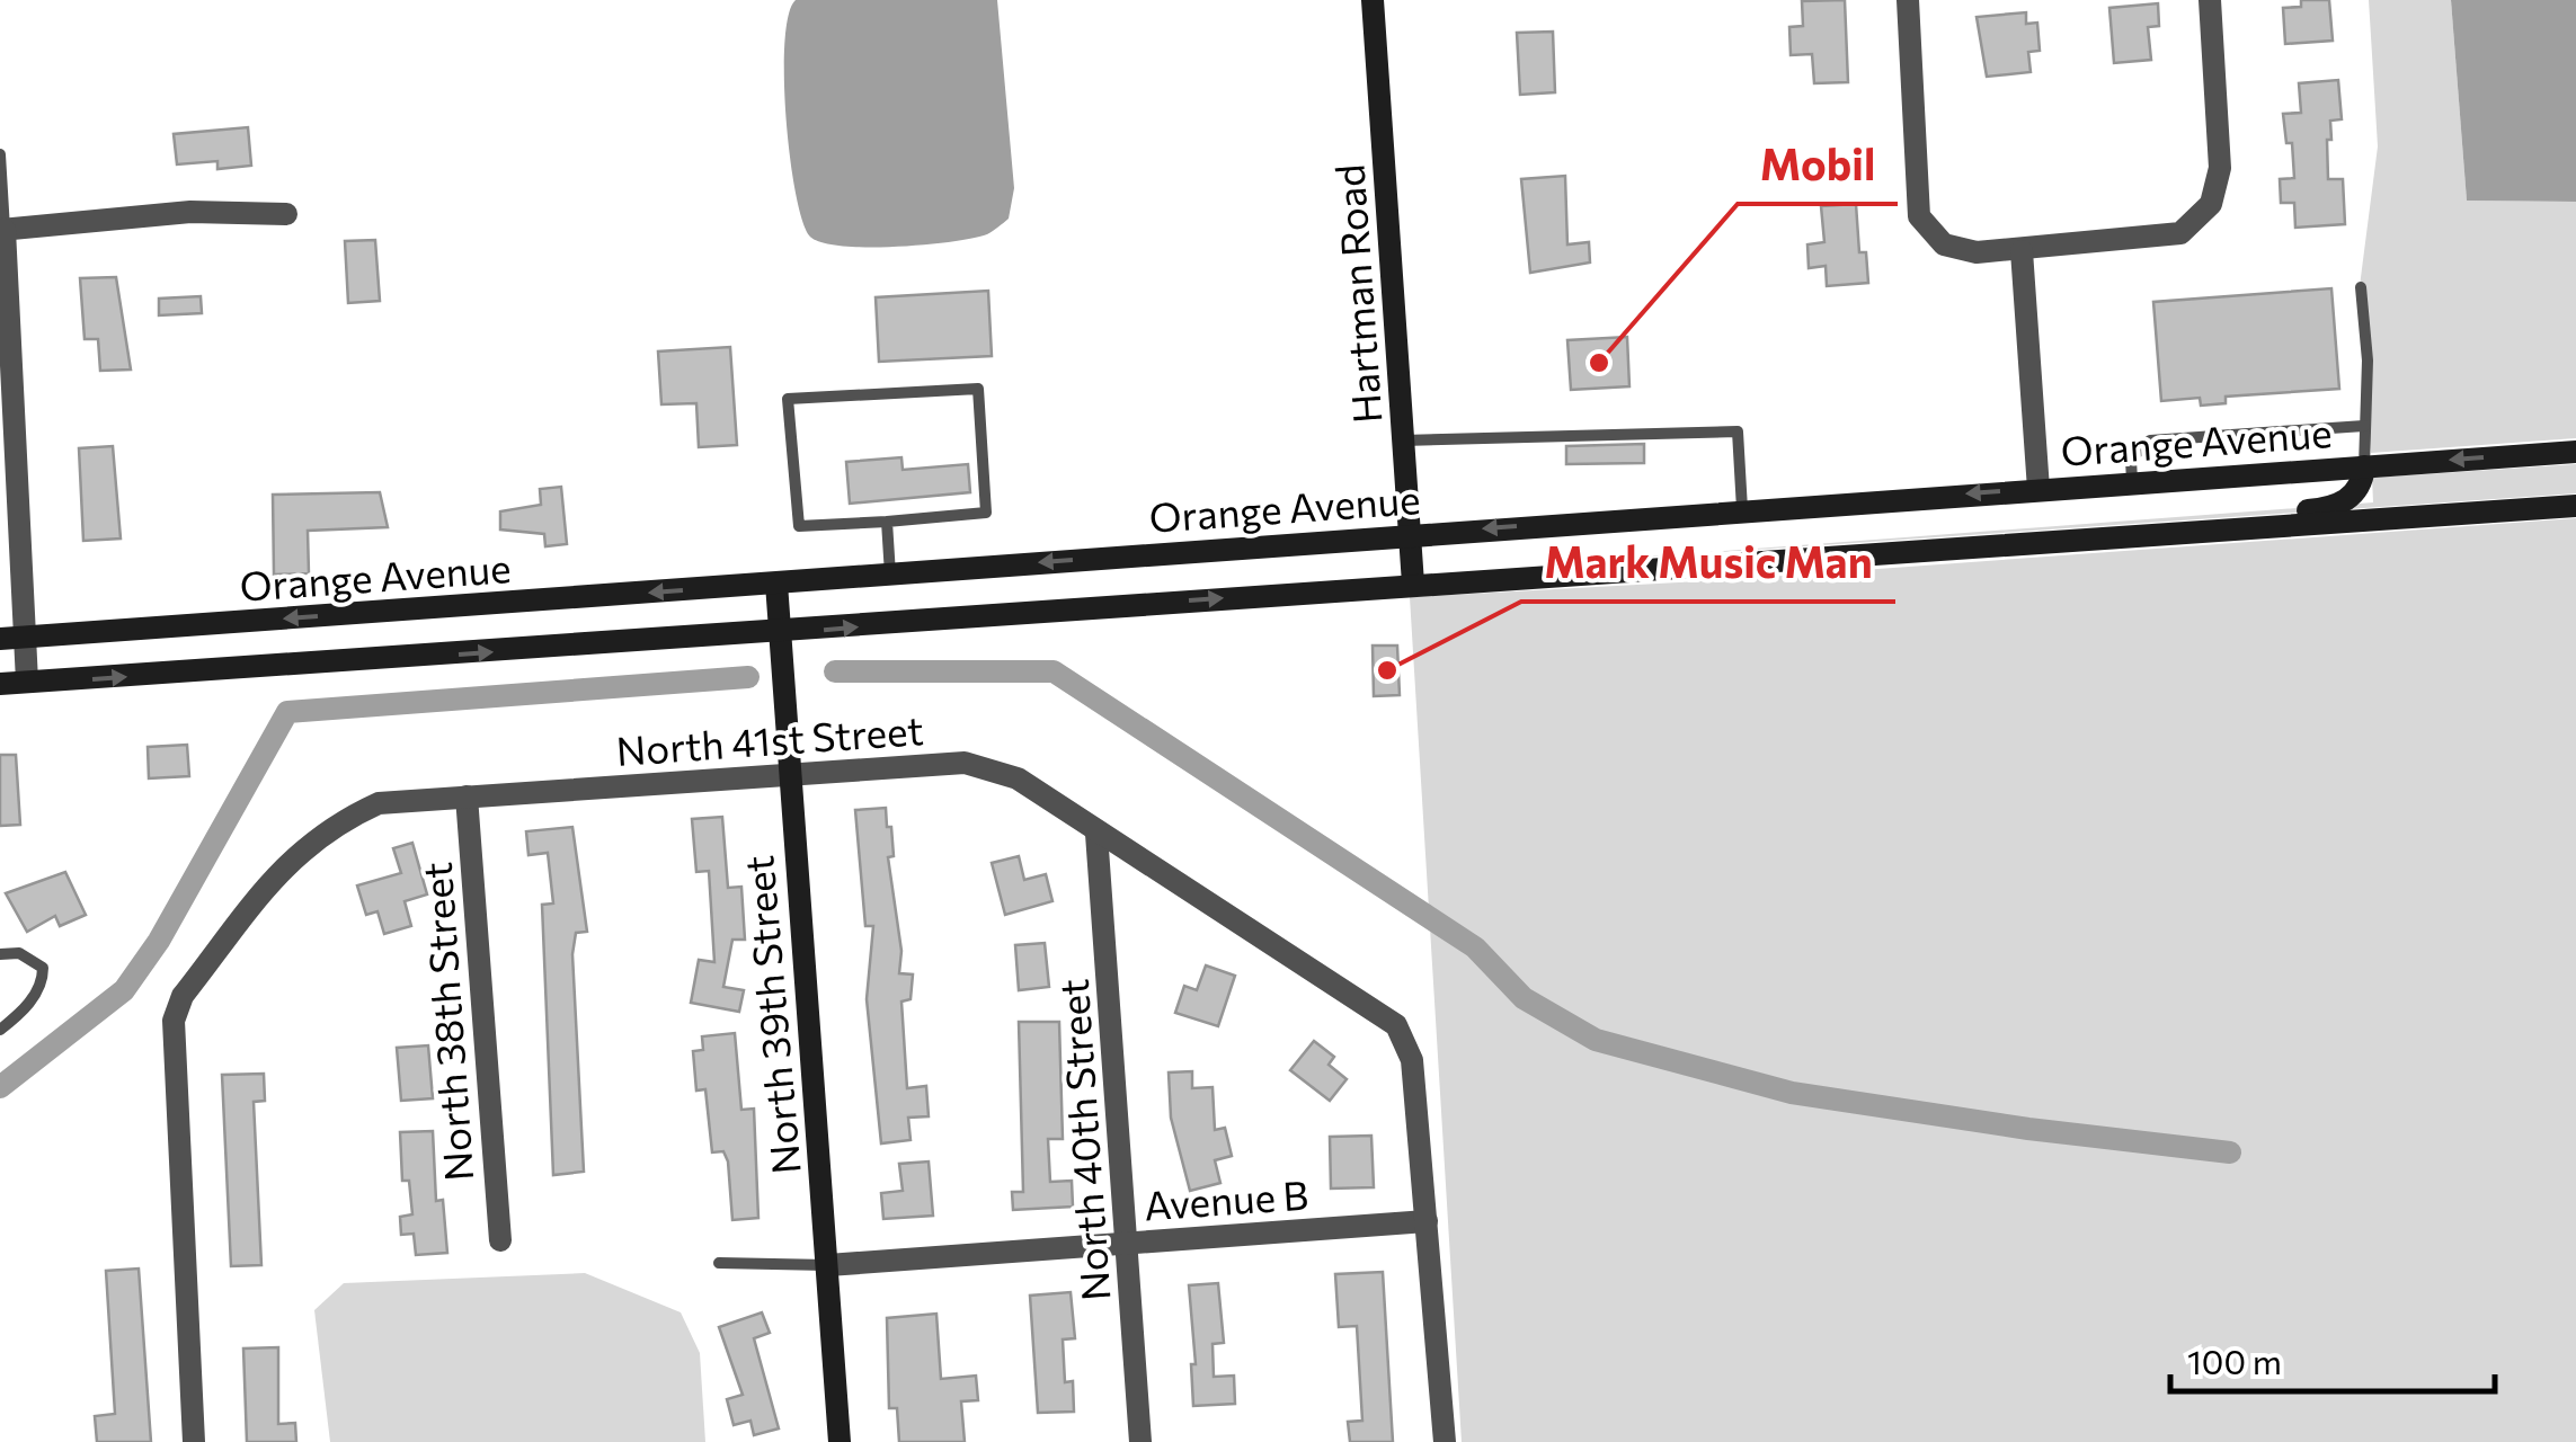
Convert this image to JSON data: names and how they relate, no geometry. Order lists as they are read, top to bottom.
{
  "streets": {
    "main road": ["Hartman Road", "Orange Avenue", "North 39th Street"],
    "street": [
      "North 41st Street",
      "North 38th Street",
      "North 40th Street",
      "Avenue B"
    ]
  },
  "crossings": [
    ["Hartman Road", "Orange Avenue"],
    ["Orange Avenue", "North 39th Street"],
    ["North 41st Street", "North 39th Street"],
    ["North 41st Street", "North 38th Street"],
    ["North 41st Street", "North 40th Street"],
    ["North 41st Street", "Avenue B"],
    ["North 39th Street", "Avenue B"],
    ["North 40th Street", "Avenue B"]
  ],
  "places": ["Mobil", "Mark Music Man"],
  "scale_bar": "100 m"
}
